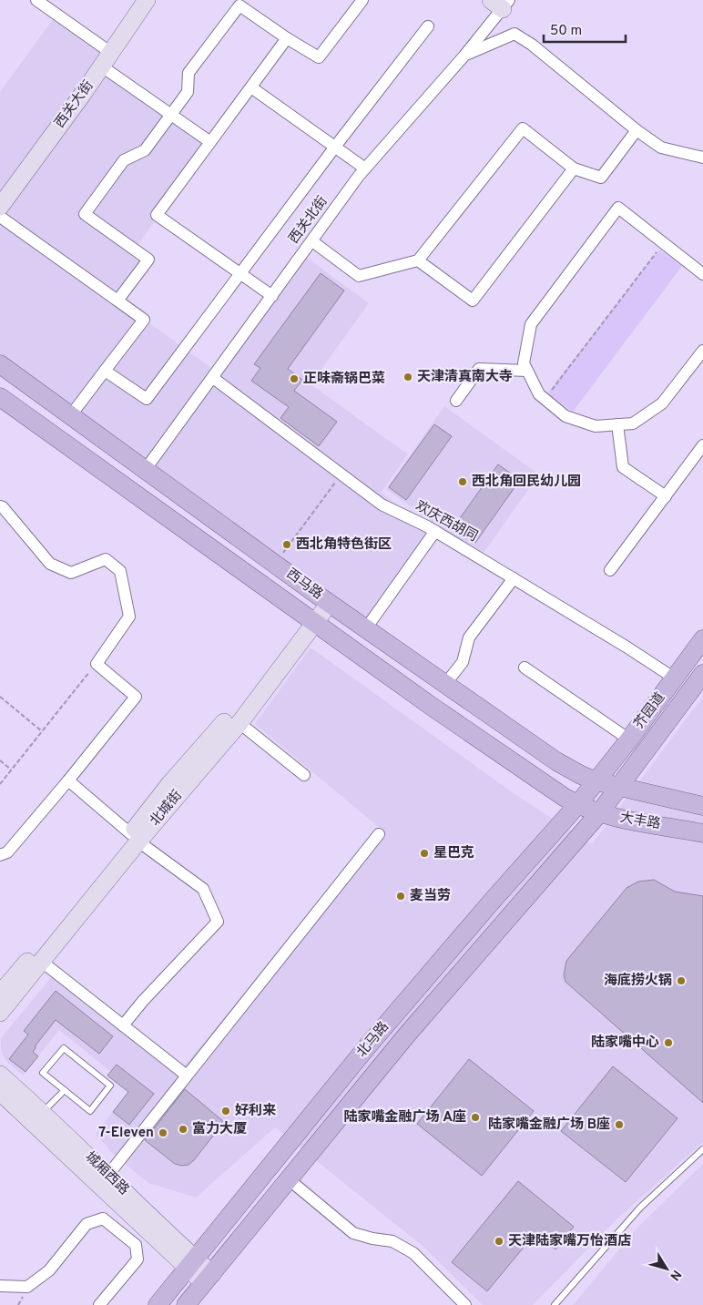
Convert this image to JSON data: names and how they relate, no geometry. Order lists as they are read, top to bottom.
{
  "streets": {
    "main road": [
      "西马路",
      "芥园道",
      "大丰路",
      "北马路"
    ],
    "street": [
      "西关大街",
      "西关北街",
      "欢庆西胡同",
      "北城街",
      "城厢西路"
    ]
  },
  "crossings": [
    ["西关北街", "欢庆西胡同"],
    ["西关北街", "西马路"],
    ["欢庆西胡同", "芥园道"],
    ["西马路", "芥园道"],
    ["西马路", "北城街"],
    ["西马路", "大丰路"],
    ["西马路", "北马路"],
    ["芥园道", "大丰路"],
    ["芥园道", "北马路"],
    ["大丰路", "北马路"],
    ["北马路", "城厢西路"]
  ],
  "places": [
    "天津清真南大寺",
    "正味斋锅巴菜",
    "西北角回民幼儿园",
    "西北角特色街区",
    "星巴克",
    "麦当劳",
    "海底捞火锅",
    "陆家嘴中心",
    "好利来",
    "陆家嘴金融广场 A座",
    "陆家嘴金融广场 B座",
    "富力大厦",
    "7-Eleven",
    "天津陆家嘴万怡酒店"
  ],
  "scale_bar": "50 m",
  "north": "bottom right"
}
